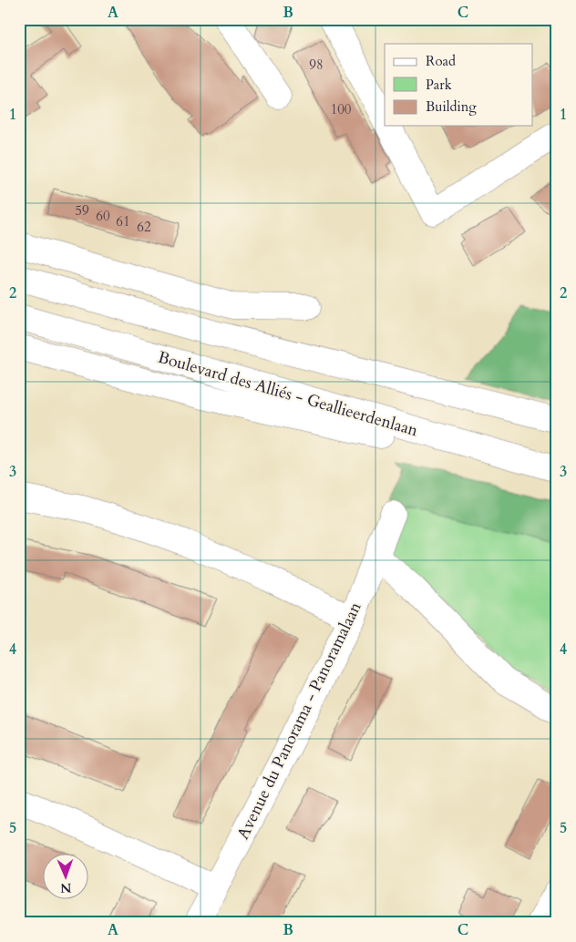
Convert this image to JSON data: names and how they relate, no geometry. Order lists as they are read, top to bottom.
{
  "streets": {
    "main road": ["Boulevard des Alliés - Geallieerdenlaan", "Avenue du Panorama - Panoramalaan"]
  },
  "house_numbers": [
    "98",
    "100",
    "59",
    "60",
    "61",
    "62"
  ],
  "legend": ["Road", "Park", "Building"],
  "north": "bottom",
  "grid": {
    "columns": ["A", "B", "C"],
    "rows": [
      "1",
      "2",
      "3",
      "4",
      "5"
    ]
  }
}
